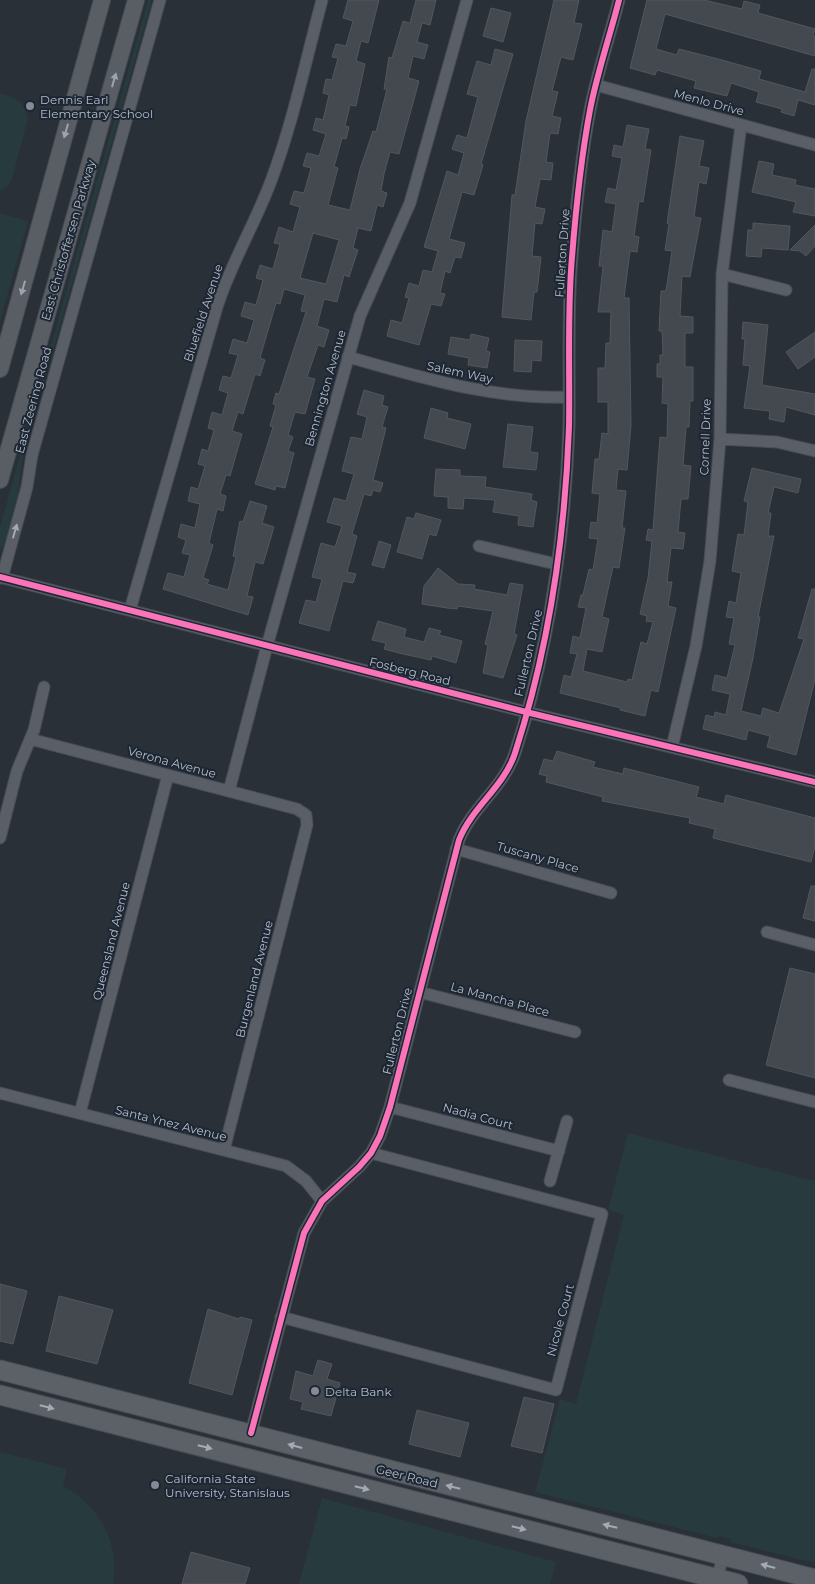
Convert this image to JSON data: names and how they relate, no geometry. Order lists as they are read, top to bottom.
{
  "streets": {
    "main road": ["Geer Road"],
    "street": [
      "Menlo Drive",
      "East Christoffersen Parkway",
      "Fullerton Drive",
      "Bluefield Avenue",
      "Salem Way",
      "Bennington Avenue",
      "East Zeering Road",
      "Cornell Drive",
      "Fosberg Road",
      "Verona Avenue",
      "Tuscany Place",
      "Queensland Avenue",
      "Burgenland Avenue",
      "La Mancha Place",
      "Nadia Court",
      "Santa Ynez Avenue",
      "Nicole Court"
    ]
  },
  "crossings": [
    ["Menlo Drive", "Fullerton Drive"],
    ["Menlo Drive", "Cornell Drive"],
    ["Fullerton Drive", "Salem Way"],
    ["Fullerton Drive", "Fosberg Road"],
    ["Fullerton Drive", "Tuscany Place"],
    ["Fullerton Drive", "La Mancha Place"],
    ["Fullerton Drive", "Nadia Court"],
    ["Fullerton Drive", "Santa Ynez Avenue"],
    ["Fullerton Drive", "Nicole Court"],
    ["Fullerton Drive", "Geer Road"],
    ["Bluefield Avenue", "Fosberg Road"],
    ["Salem Way", "Bennington Avenue"],
    ["Bennington Avenue", "Fosberg Road"],
    ["Bennington Avenue", "Verona Avenue"],
    ["East Zeering Road", "Fosberg Road"],
    ["Cornell Drive", "Fosberg Road"],
    ["Verona Avenue", "Queensland Avenue"],
    ["Verona Avenue", "Burgenland Avenue"],
    ["Queensland Avenue", "Santa Ynez Avenue"],
    ["Burgenland Avenue", "Santa Ynez Avenue"]
  ],
  "places": ["Dennis Earl Elementary School", "Delta Bank", "California State University, Stanislaus"]
}
